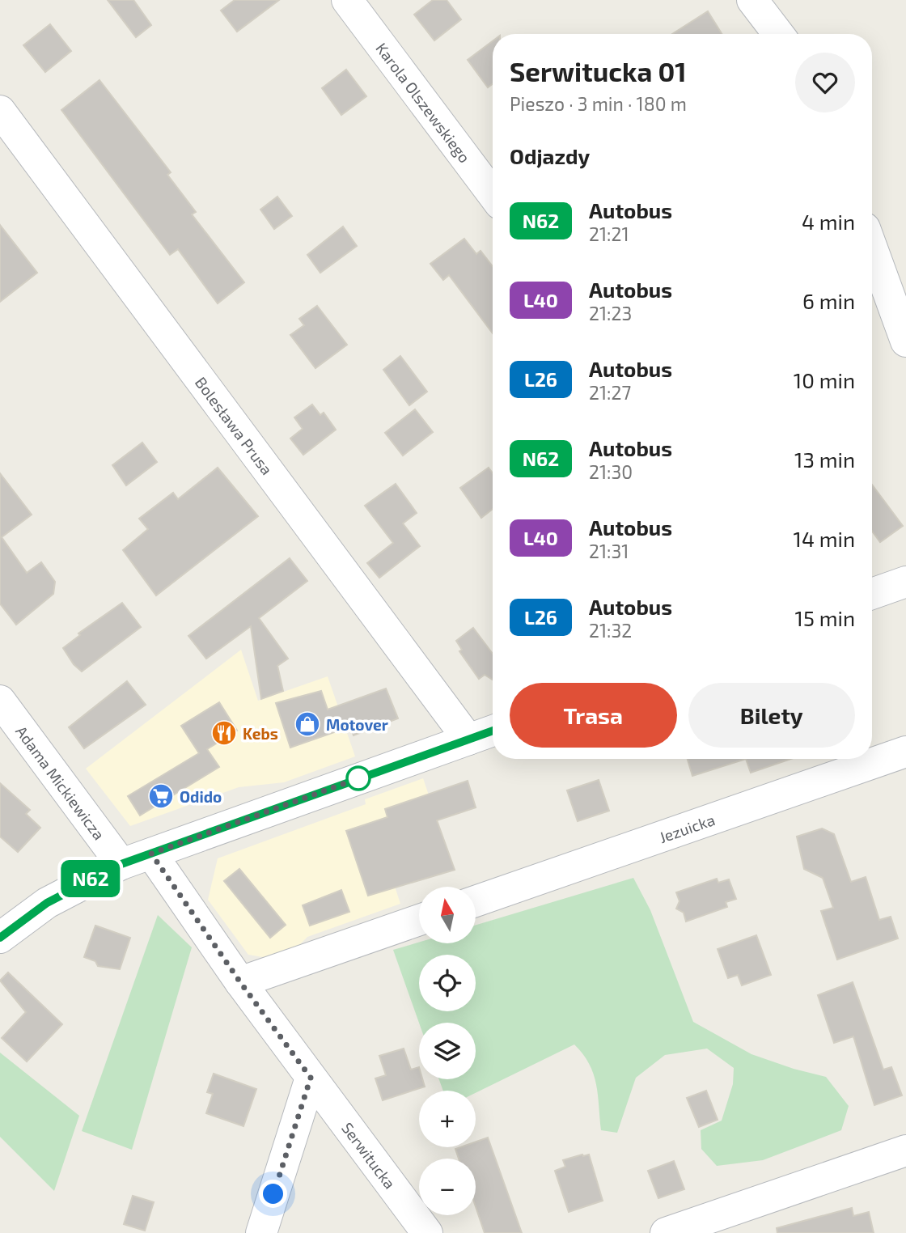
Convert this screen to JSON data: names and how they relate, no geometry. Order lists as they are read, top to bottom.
{
  "streets": {
    "street": [
      "Karola Olszewskiego",
      "Bolesława Prusa",
      "Adama Mickiewicza",
      "Jezuicka",
      "Serwitucka"
    ]
  },
  "places": {
    "shop": ["Motover"],
    "restaurant": ["Kebs"],
    "supermarket": ["Odido"]
  },
  "lines": ["bus line N62"],
  "north": "top",
  "page": {
    "on_map": "N62",
    "heading": [
      ["Serwitucka 01", "Pieszo · 3 min · 180 m"],
      "Odjazdy"
    ],
    "list": [
      {
        "mark": "N62",
        "name": "Autobus",
        "note": "21:21",
        "value": "4 min"
      },
      {
        "mark": "L40",
        "name": "Autobus",
        "note": "21:23",
        "value": "6 min"
      },
      {
        "mark": "L26",
        "name": "Autobus",
        "note": "21:27",
        "value": "10 min"
      },
      {
        "mark": "N62",
        "name": "Autobus",
        "note": "21:30",
        "value": "13 min"
      },
      {
        "mark": "L40",
        "name": "Autobus",
        "note": "21:31",
        "value": "14 min"
      },
      {
        "mark": "L26",
        "name": "Autobus",
        "note": "21:32",
        "value": "15 min"
      }
    ],
    "buttons": ["Trasa", "Bilety"],
    "map_buttons": ["+", "−"]
  }
}
